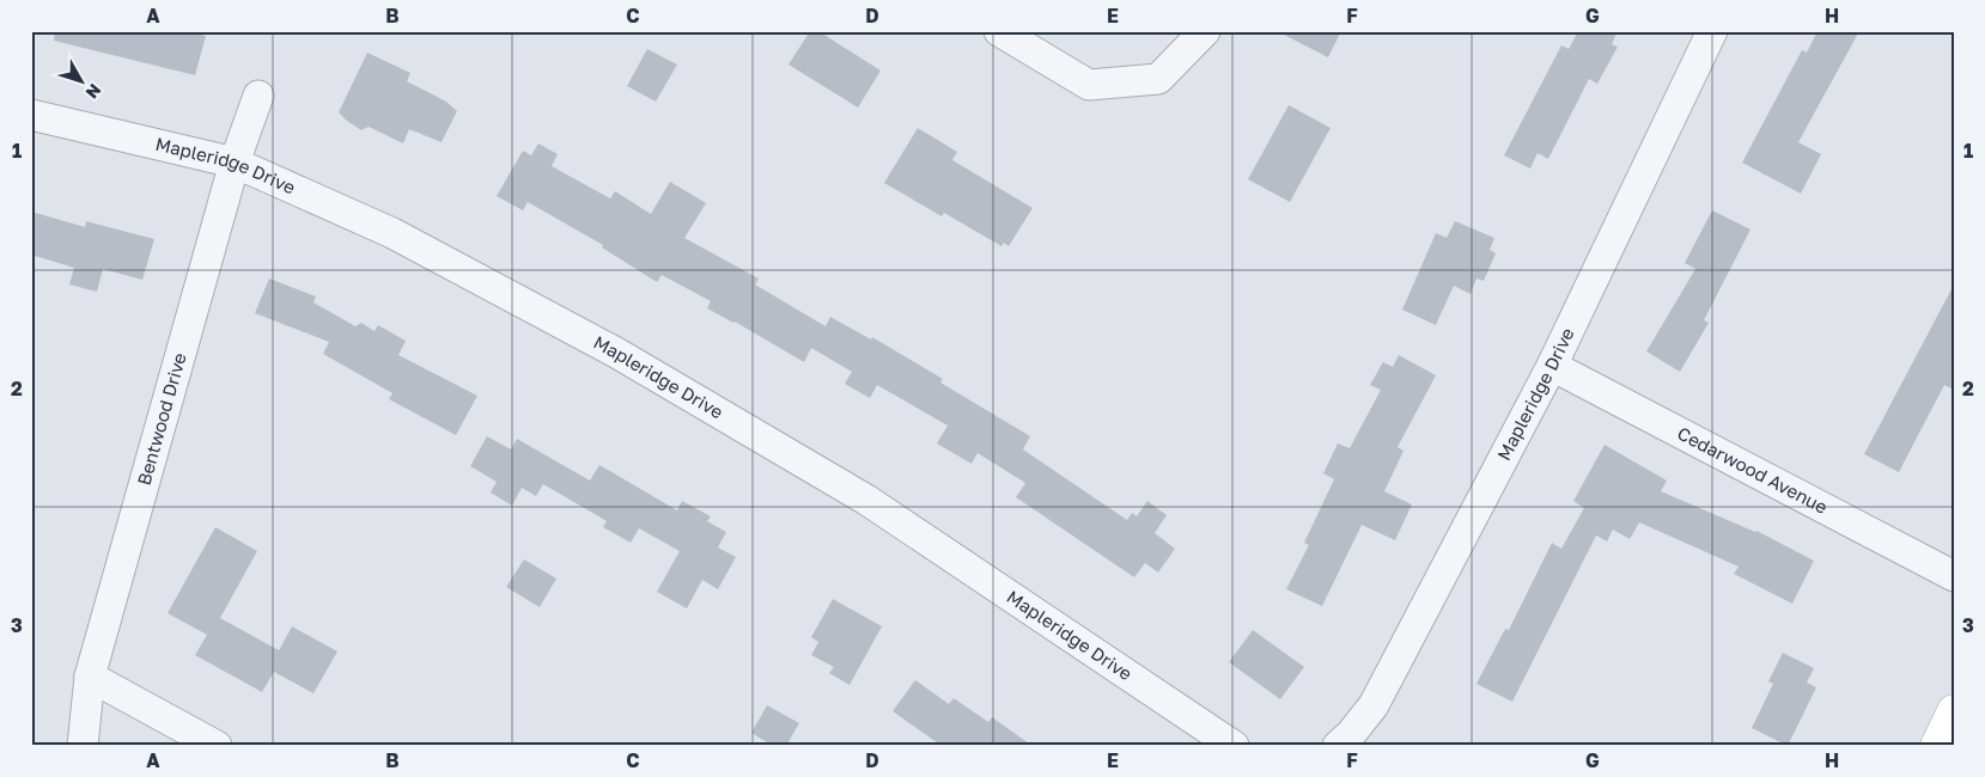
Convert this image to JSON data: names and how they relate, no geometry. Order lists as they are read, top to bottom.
{
  "streets": {
    "street": ["Mapleridge Drive", "Bentwood Drive", "Cedarwood Avenue"]
  },
  "crossings": [
    ["Mapleridge Drive", "Bentwood Drive"],
    ["Mapleridge Drive", "Cedarwood Avenue"]
  ],
  "north": "bottom right",
  "grid": {
    "columns": [
      "A",
      "B",
      "C",
      "D",
      "E",
      "F",
      "G",
      "H"
    ],
    "rows": ["1", "2", "3"]
  }
}
